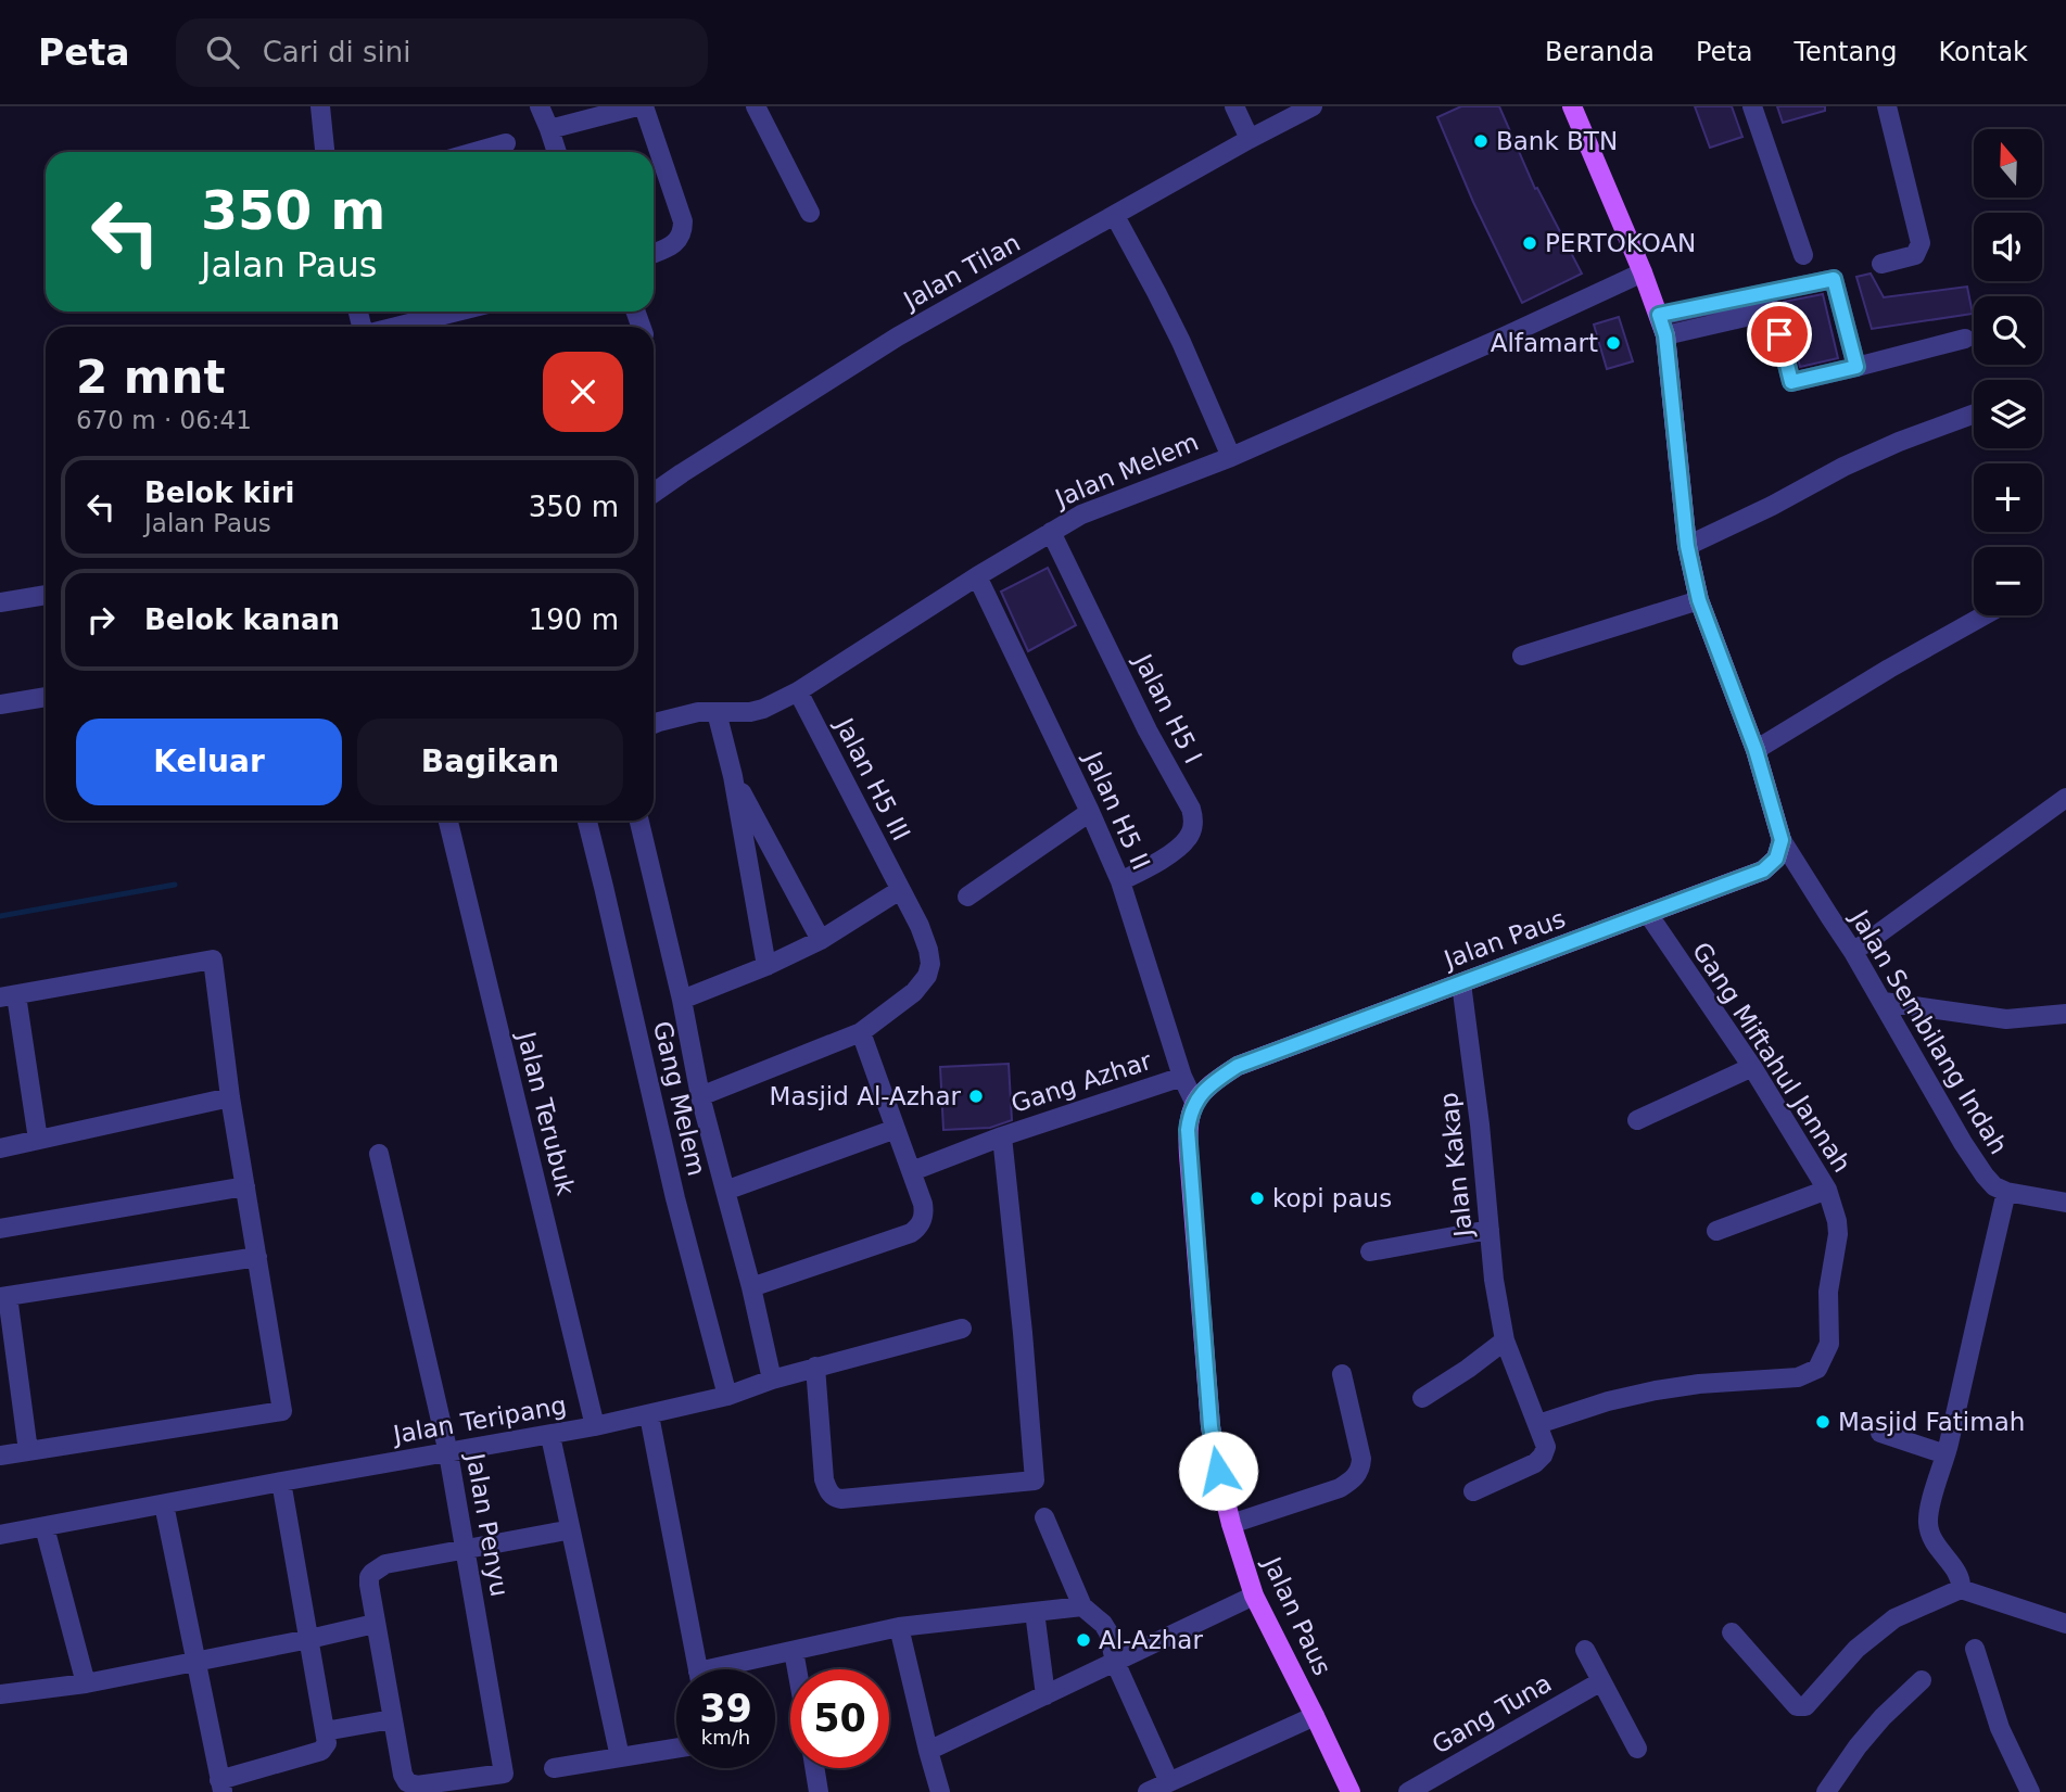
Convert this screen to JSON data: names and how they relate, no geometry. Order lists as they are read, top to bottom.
{
  "streets": {
    "main road": ["Jalan Paus"],
    "street": [
      "Jalan Tilan",
      "Jalan Melem",
      "Jalan H5 I",
      "Jalan H5 III",
      "Jalan H5 II",
      "Jalan Sembilang Indah",
      "Gang Miftahul Jannah",
      "Gang Azhar",
      "Gang Melem",
      "Jalan Terubuk",
      "Jalan Kakap",
      "Jalan Teripang",
      "Jalan Penyu",
      "Gang Tuna"
    ]
  },
  "crossings": [
    ["Jalan Melem", "Jalan H5 I"],
    ["Jalan Melem", "Jalan H5 III"],
    ["Jalan Melem", "Jalan H5 II"],
    ["Jalan H5 I", "Jalan H5 II"],
    ["Jalan H5 II", "Jalan Paus"],
    ["Jalan H5 II", "Gang Azhar"],
    ["Jalan Paus", "Jalan Sembilang Indah"],
    ["Jalan Paus", "Gang Miftahul Jannah"],
    ["Jalan Paus", "Jalan Kakap"],
    ["Gang Miftahul Jannah", "Jalan Kakap"],
    ["Gang Melem", "Jalan Teripang"],
    ["Jalan Terubuk", "Jalan Teripang"],
    ["Jalan Teripang", "Jalan Penyu"]
  ],
  "places": [
    "Bank BTN",
    "PERTOKOAN",
    "Alfamart",
    "Masjid Al-Azhar",
    "kopi paus",
    "Masjid Fatimah",
    "Al-Azhar"
  ],
  "north": "top",
  "page": {
    "header": "Peta",
    "search": "Cari di sini",
    "nav": [
      "Beranda",
      "Peta",
      "Tentang",
      "Kontak"
    ],
    "map_buttons": ["+", "−"],
    "turn": ["350 m", "Jalan Paus"],
    "heading": ["2 mnt", "670 m · 06:41"],
    "list": [
      {
        "name": "Belok kiri",
        "note": "Jalan Paus",
        "value": "350 m"
      },
      {
        "name": "Belok kanan",
        "value": "190 m"
      }
    ],
    "buttons": ["Keluar", "Bagikan"],
    "speed": "39 km/h",
    "limit": "50"
  }
}
